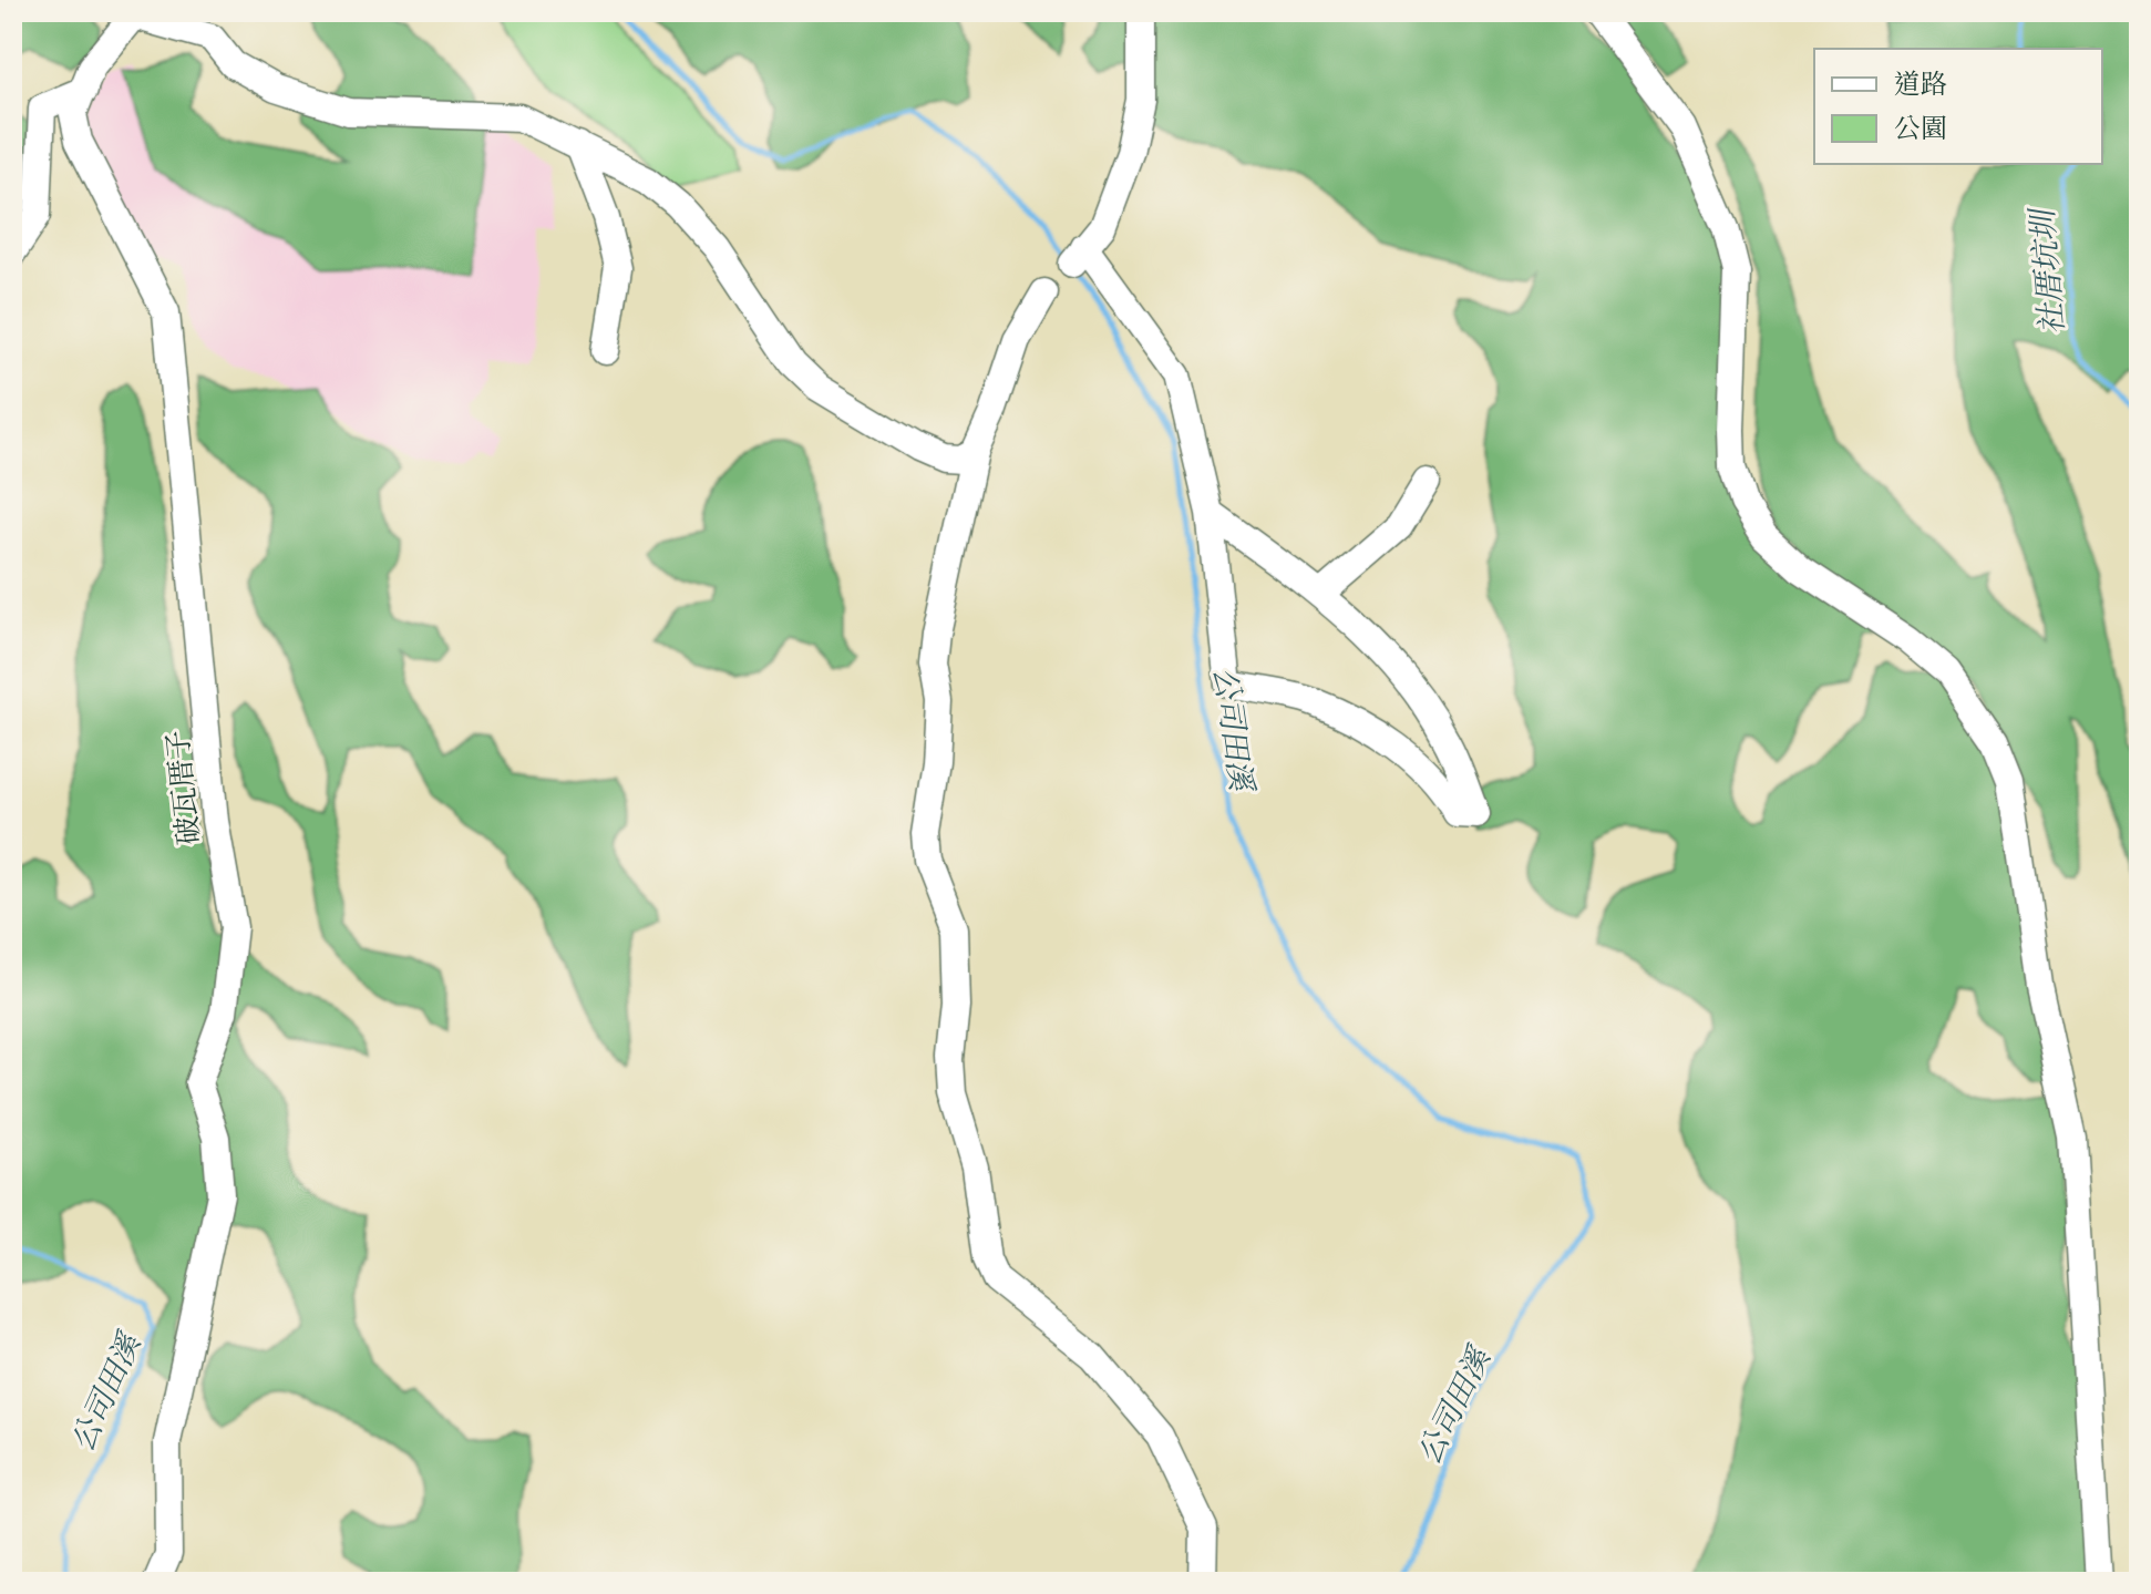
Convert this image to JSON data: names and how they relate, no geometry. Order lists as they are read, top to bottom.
{
  "streets": {
    "street": ["破瓦厝子"]
  },
  "water": ["社厝坑圳", "公司田溪"],
  "legend": ["道路", "公園"]
}
